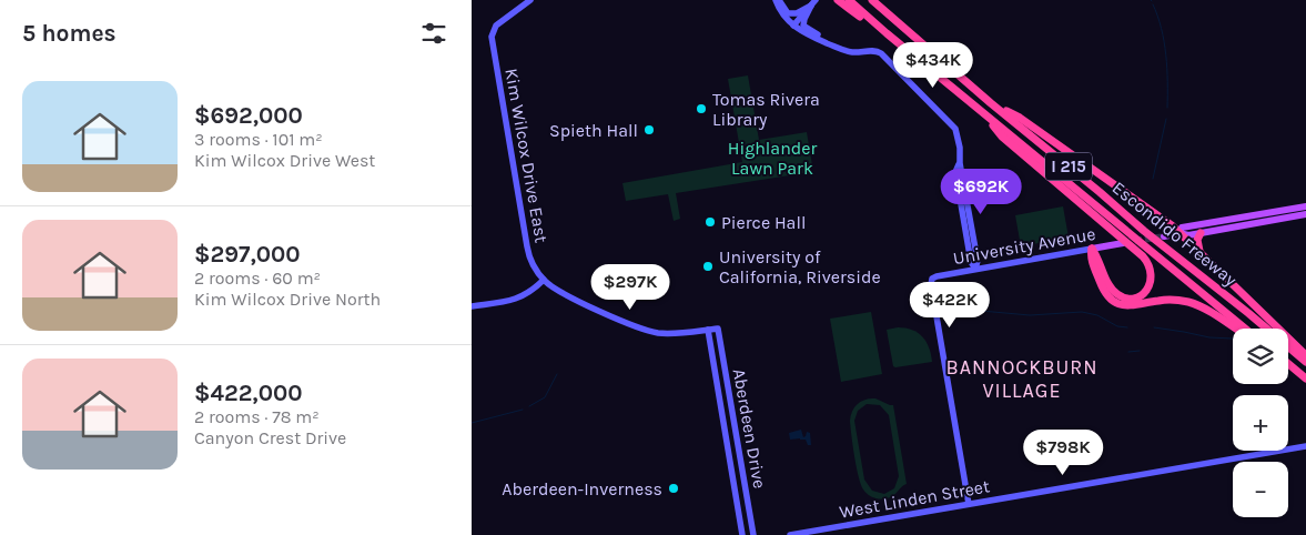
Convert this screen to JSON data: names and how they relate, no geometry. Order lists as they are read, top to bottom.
{
  "streets": {
    "highway": ["I 215", "Escondido Freeway"],
    "main road": ["University Avenue"],
    "street": ["Kim Wilcox Drive East", "Aberdeen Drive", "West Linden Street"]
  },
  "crossings": [
    ["University Avenue", "West Linden Street"]
  ],
  "districts": ["BANNOCKBURN VILLAGE"],
  "parks": ["Highlander Lawn Park"],
  "places": [
    "Tomas Rivera Library",
    "Spieth Hall",
    "Pierce Hall",
    "University of California, Riverside",
    "Aberdeen-Inverness"
  ],
  "page": {
    "heading": "5 homes",
    "price": [
      "$434K",
      "$692K",
      "$297K",
      "$422K",
      "$798K"
    ],
    "list": [
      {
        "name": "$692,000",
        "note": "3 rooms · 101 m² · Kim Wilcox Drive West"
      },
      {
        "name": "$297,000",
        "note": "2 rooms · 60 m² · Kim Wilcox Drive North"
      },
      {
        "name": "$422,000",
        "note": "2 rooms · 78 m² · Canyon Crest Drive"
      }
    ],
    "map_buttons": ["+", "−"]
  }
}
